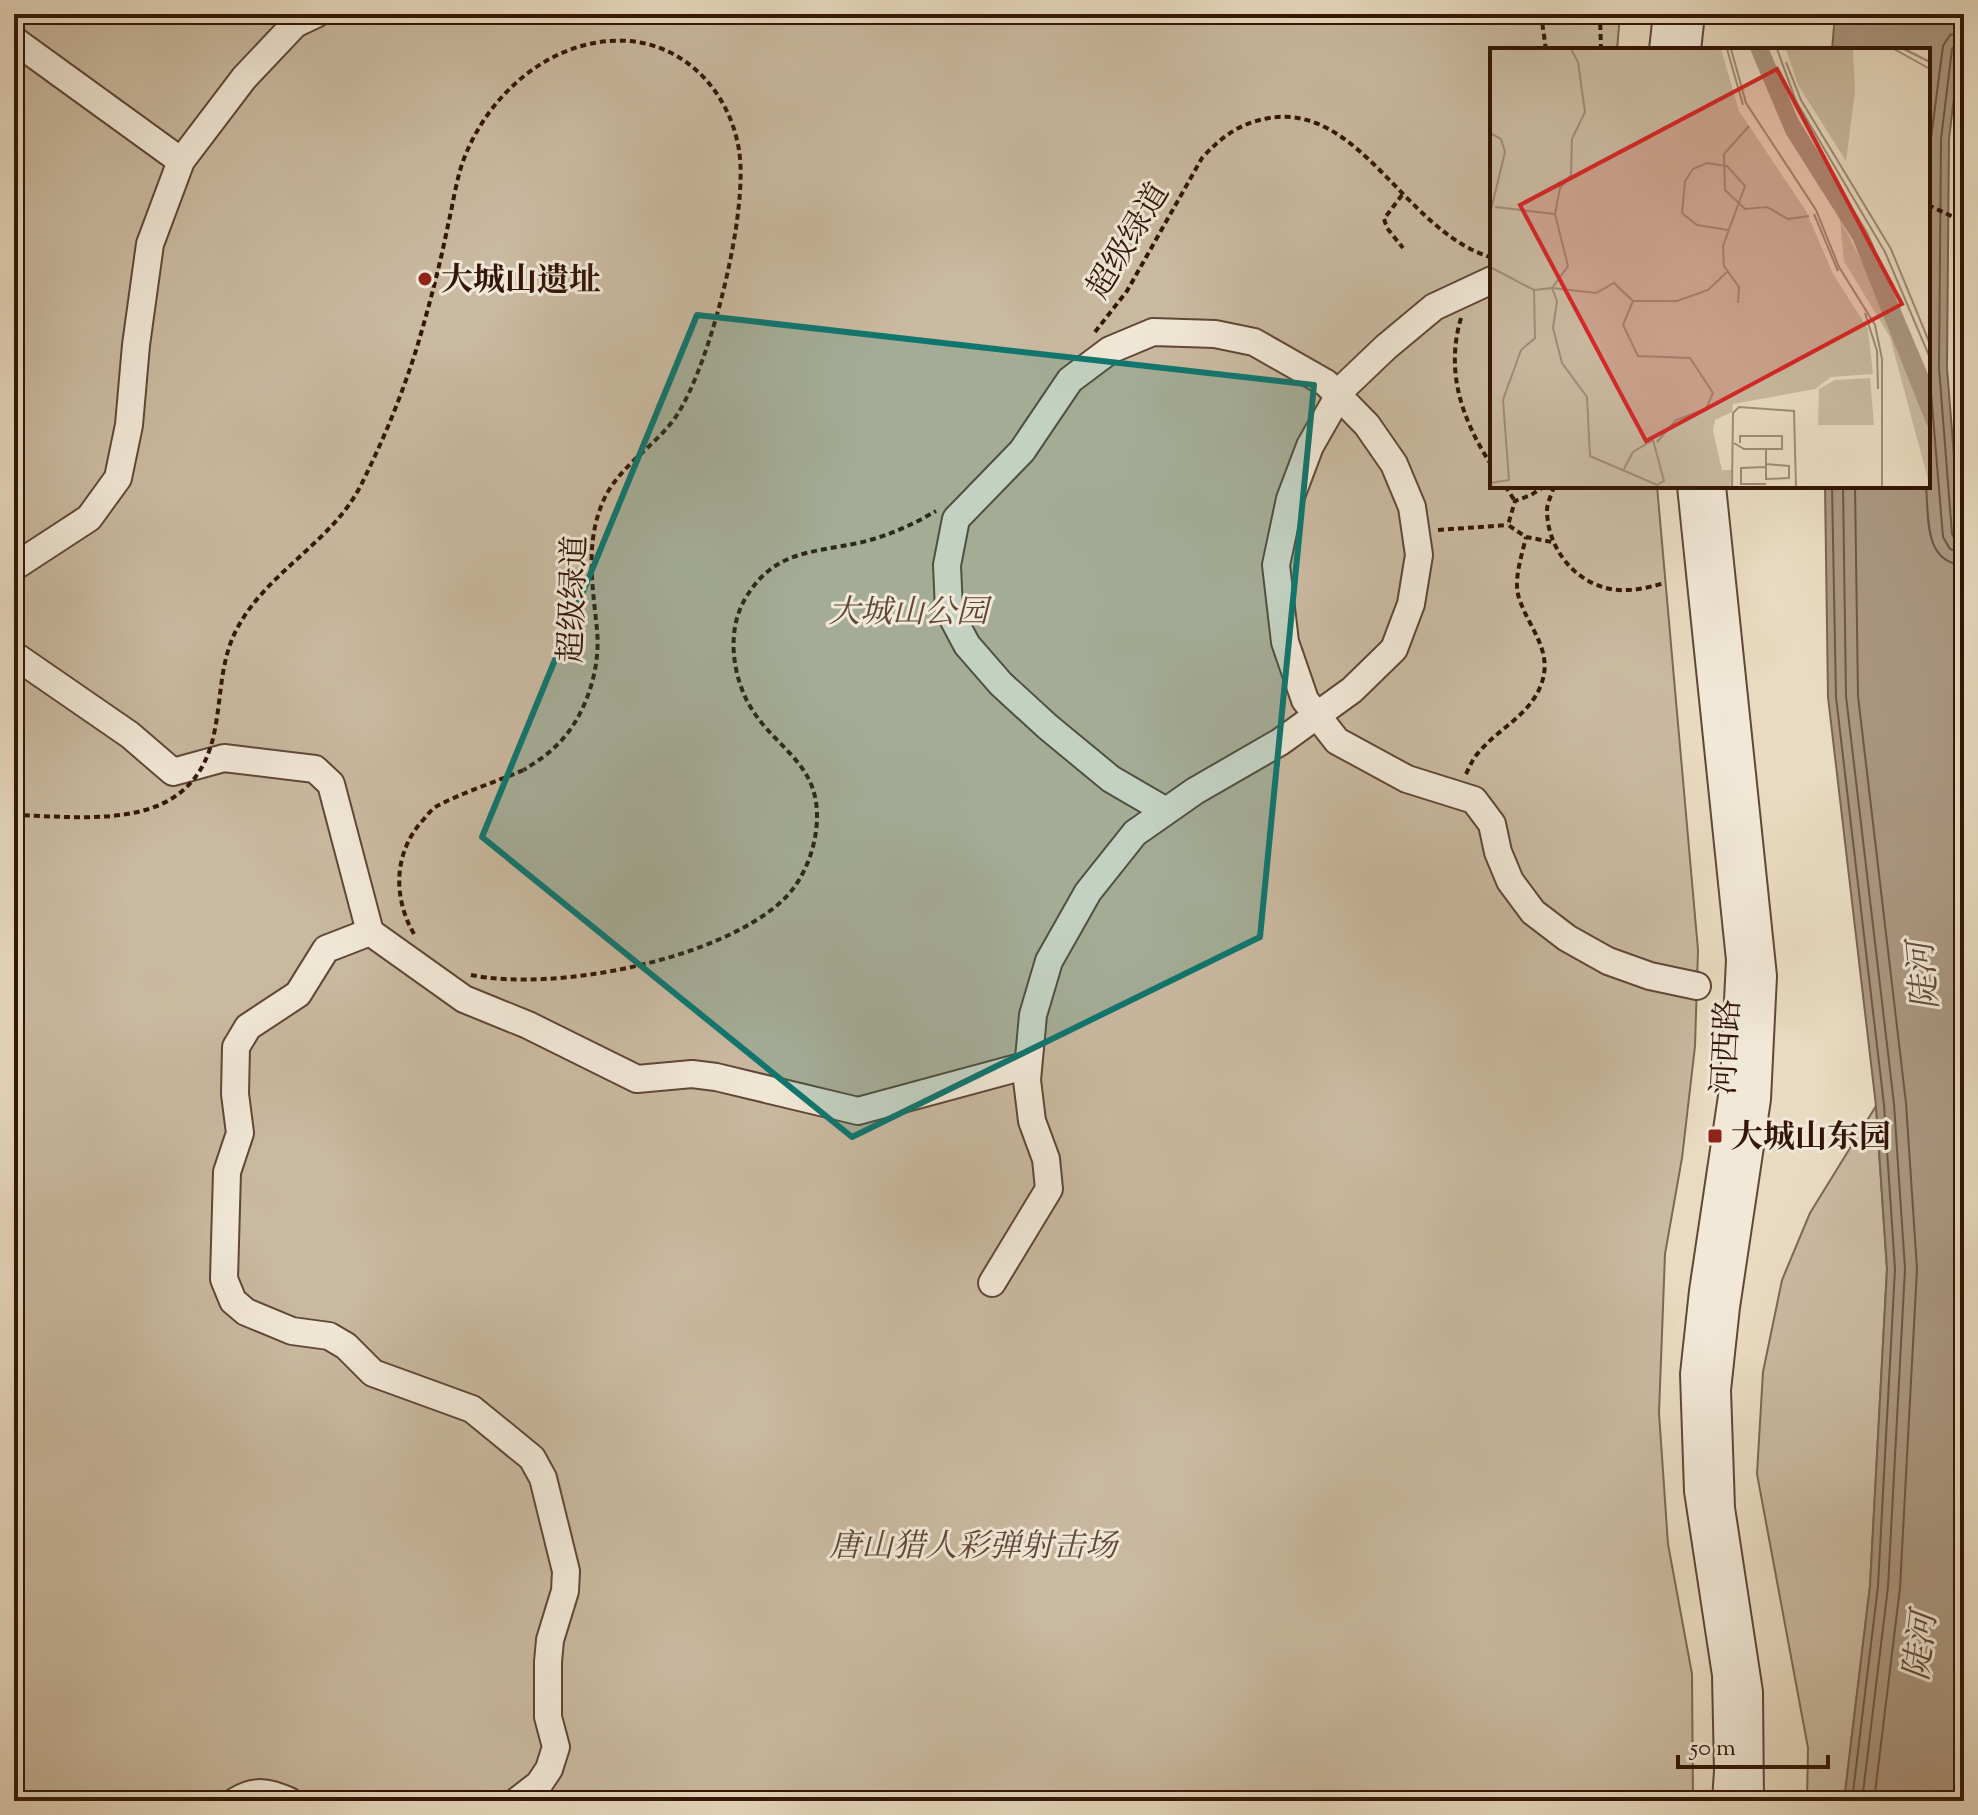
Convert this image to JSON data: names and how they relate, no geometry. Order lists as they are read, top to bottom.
{
  "streets": {
    "street": ["河西路"],
    "path": ["超级绿道"]
  },
  "water": ["陡河"],
  "parks": ["大城山公园", "唐山猎人彩弹射击场"],
  "places": {
    "other": ["大城山遗址"],
    "transit": ["大城山东园"]
  },
  "scale_bar": "50 m"
}
